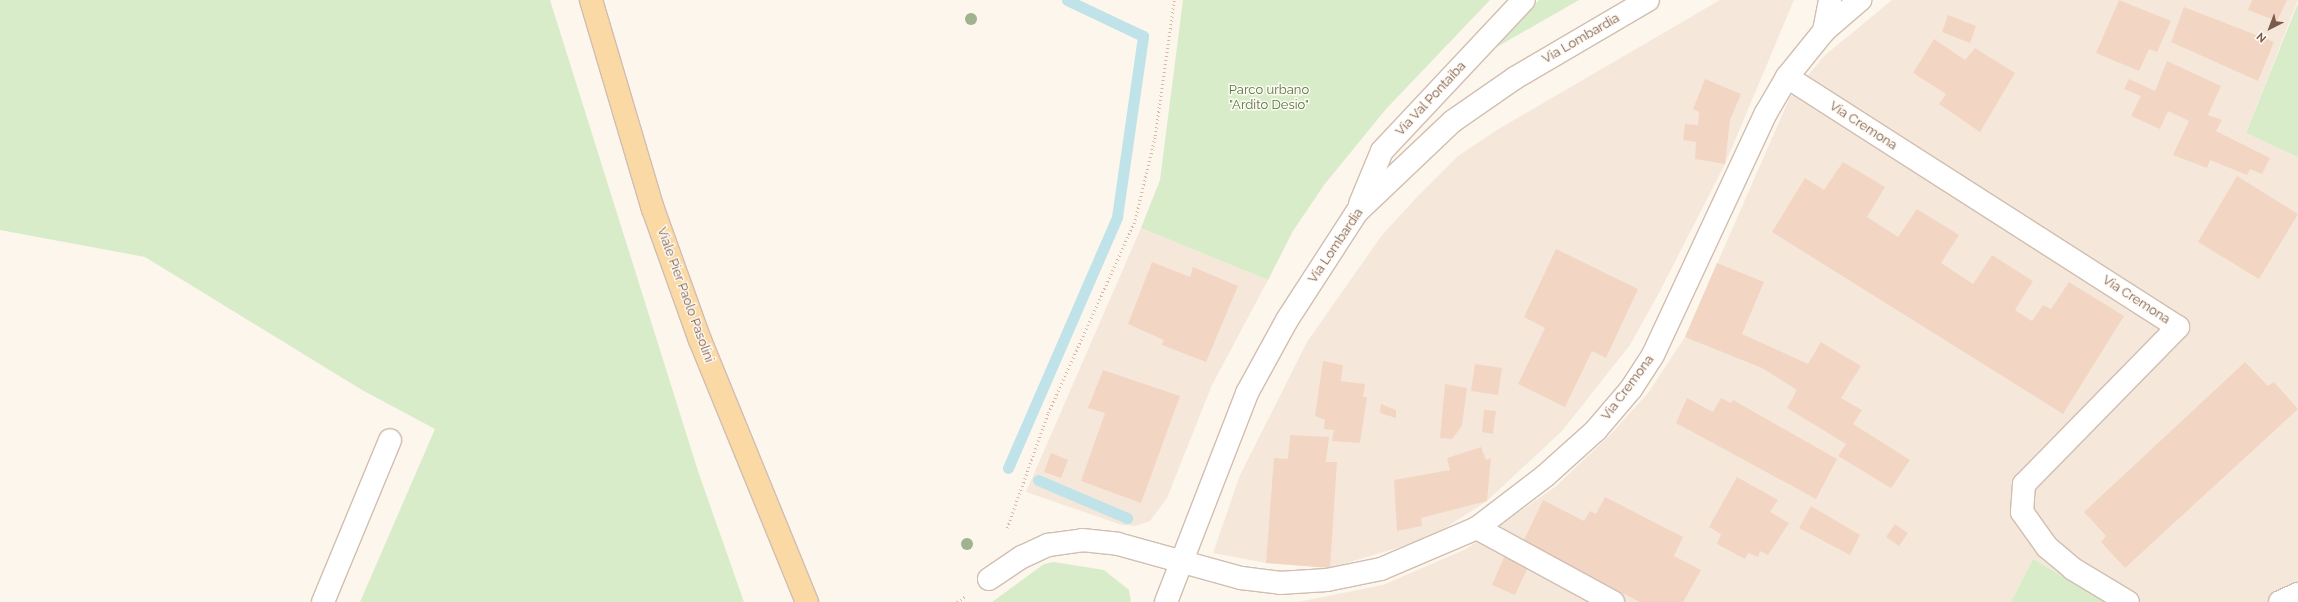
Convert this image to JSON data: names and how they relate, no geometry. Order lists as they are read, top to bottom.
{
  "streets": {
    "main road": ["Viale Pier Paolo Pasolini"],
    "street": ["Via Lombardia", "Via Val Pontaiba", "Via Cremona"]
  },
  "crossings": [
    ["Via Lombardia", "Via Val Pontaiba"],
    ["Via Lombardia", "Via Cremona"]
  ],
  "parks": ["Parco urbano \"Ardito Desio\""],
  "north": "bottom left"
}
